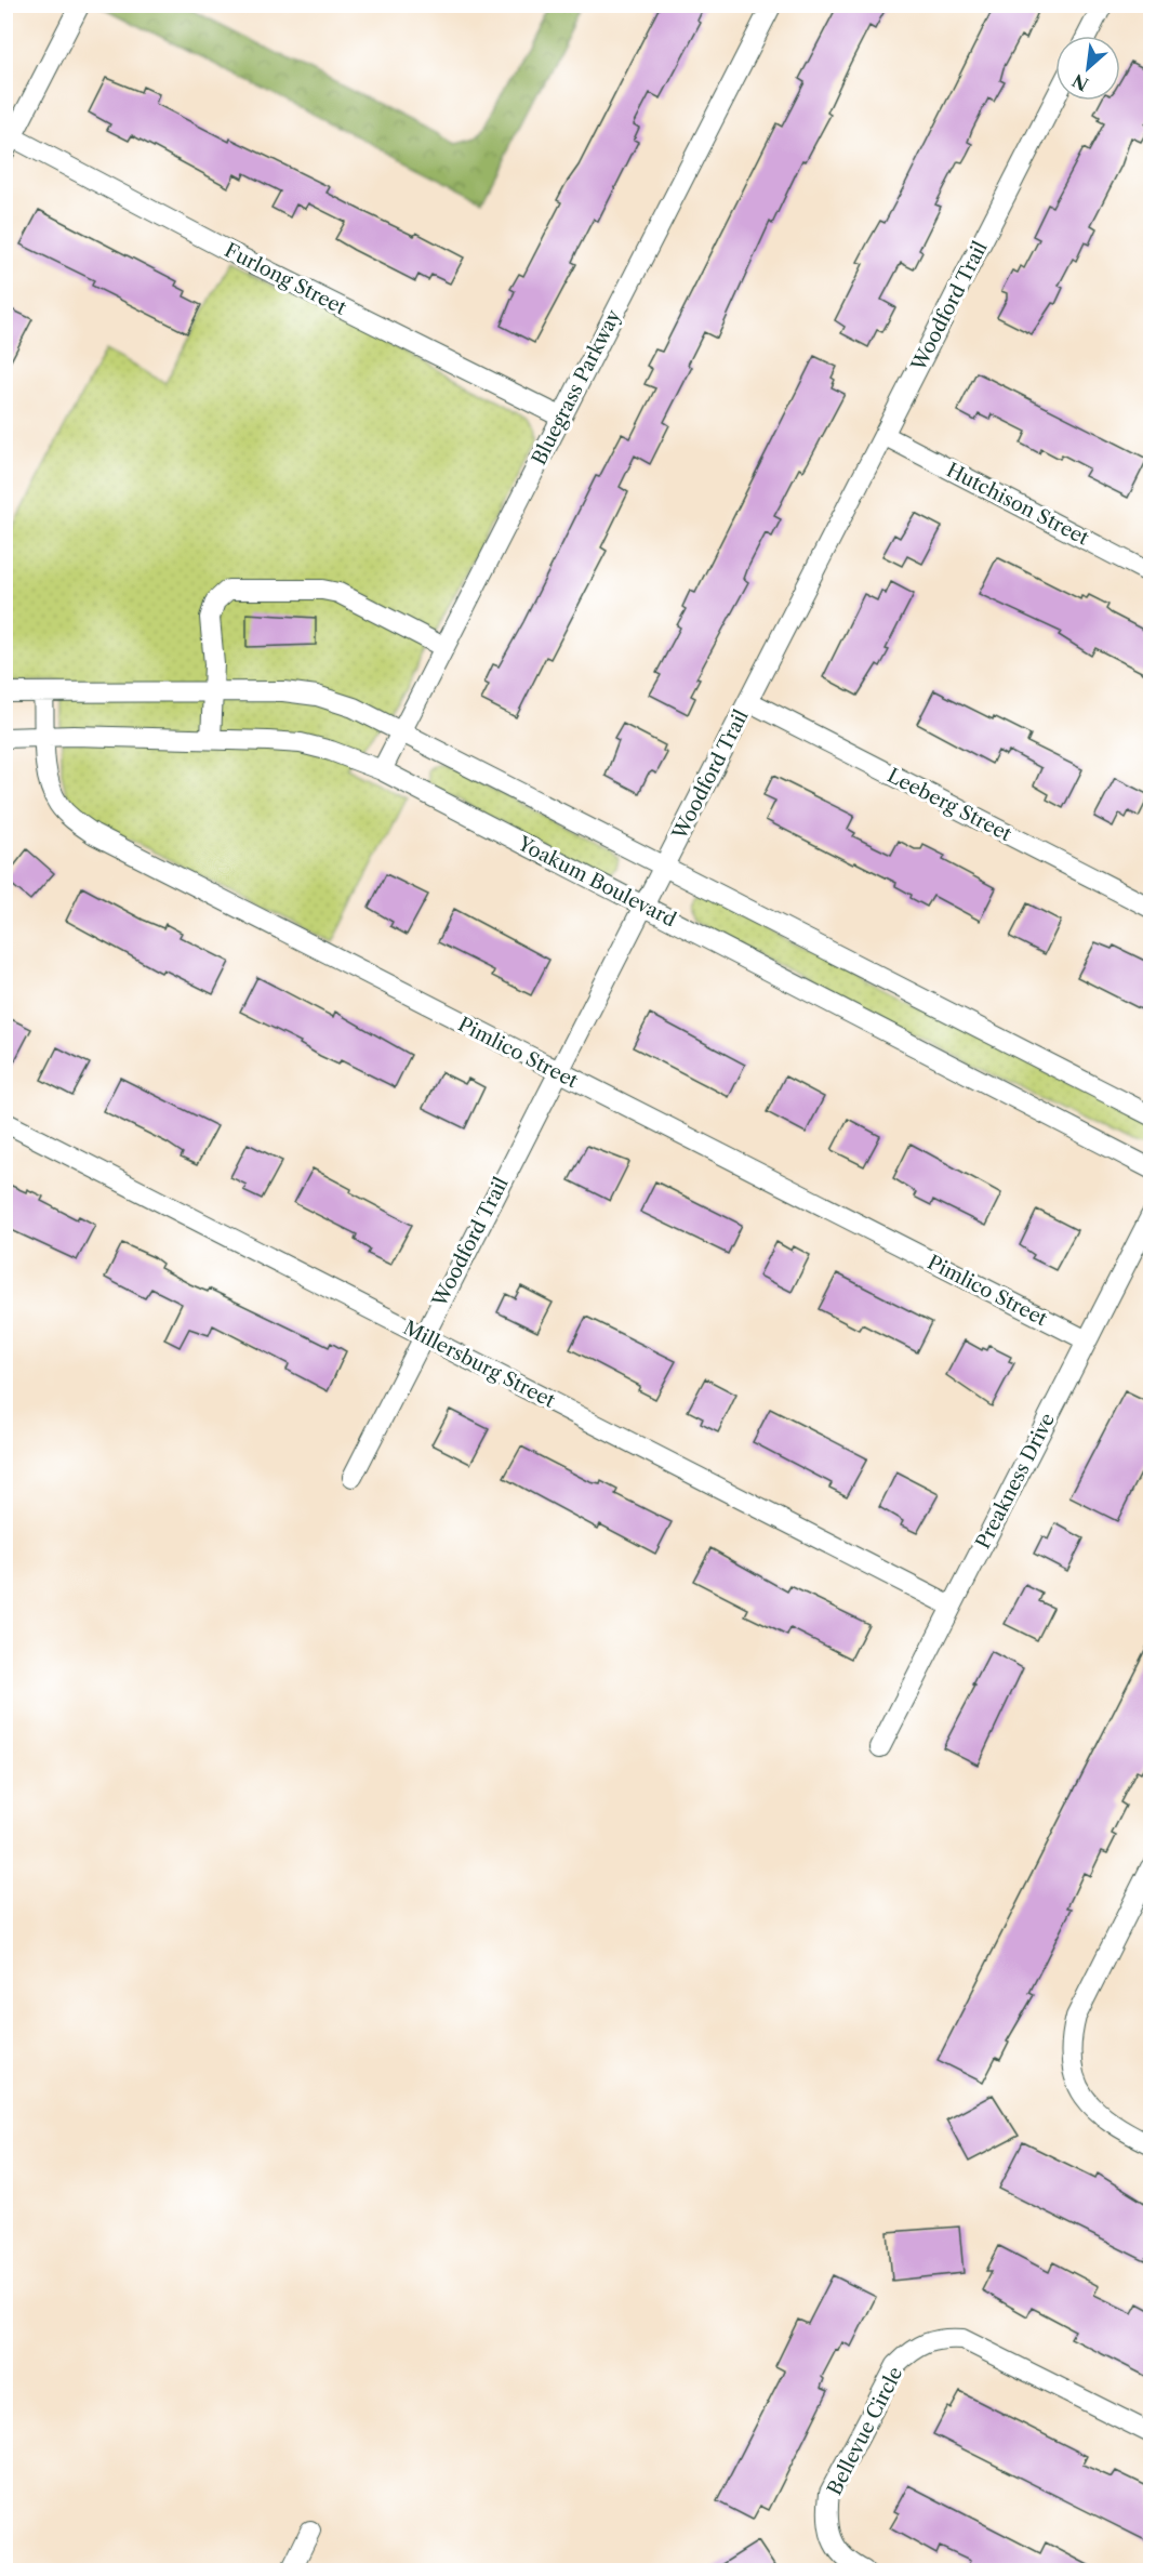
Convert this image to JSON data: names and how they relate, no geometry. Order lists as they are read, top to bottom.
{
  "streets": {
    "street": [
      "Furlong Street",
      "Woodford Trail",
      "Bluegrass Parkway",
      "Hutchison Street",
      "Leeberg Street",
      "Yoakum Boulevard",
      "Pimlico Street",
      "Millersburg Street",
      "Preakness Drive",
      "Bellevue Circle"
    ]
  },
  "crossings": [
    ["Furlong Street", "Bluegrass Parkway"],
    ["Woodford Trail", "Hutchison Street"],
    ["Woodford Trail", "Leeberg Street"],
    ["Woodford Trail", "Yoakum Boulevard"],
    ["Woodford Trail", "Pimlico Street"],
    ["Woodford Trail", "Millersburg Street"],
    ["Bluegrass Parkway", "Yoakum Boulevard"],
    ["Yoakum Boulevard", "Pimlico Street"],
    ["Pimlico Street", "Preakness Drive"],
    ["Millersburg Street", "Preakness Drive"]
  ],
  "north": "bottom left"
}
